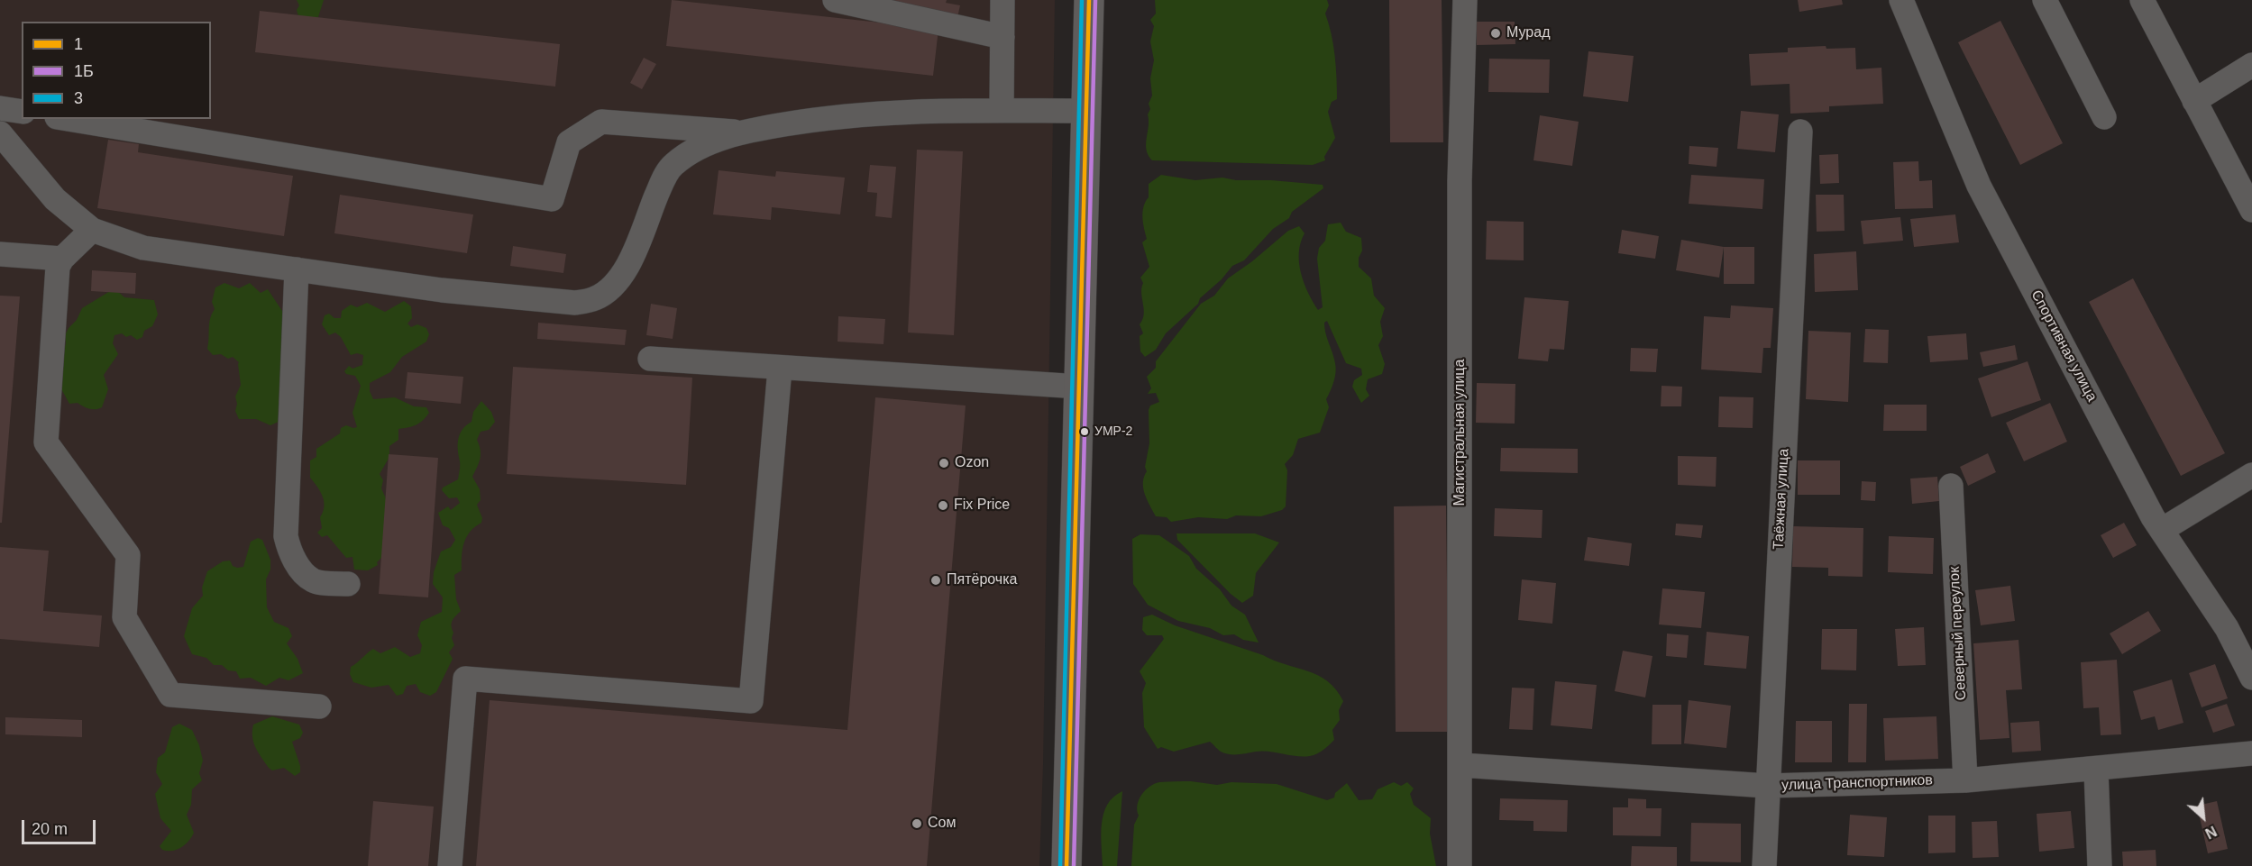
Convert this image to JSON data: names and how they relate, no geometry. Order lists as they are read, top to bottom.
{
  "streets": {
    "street": [
      "Спортивная улица",
      "Магистральная улица",
      "Таёжная улица",
      "Северный переулок",
      "улица Транспортников"
    ]
  },
  "crossings": [
    ["Магистральная улица", "улица Транспортников"],
    ["Таёжная улица", "улица Транспортников"],
    ["Северный переулок", "улица Транспортников"]
  ],
  "places": [
    "Мурад",
    "УМР-2",
    "Ozon",
    "Fix Price",
    "Пятёрочка",
    "Сом"
  ],
  "lines": ["transit line 1", "transit line 1Б", "transit line 3"],
  "legend": ["1", "1Б", "3"],
  "scale_bar": "20 m",
  "north": "bottom right"
}
